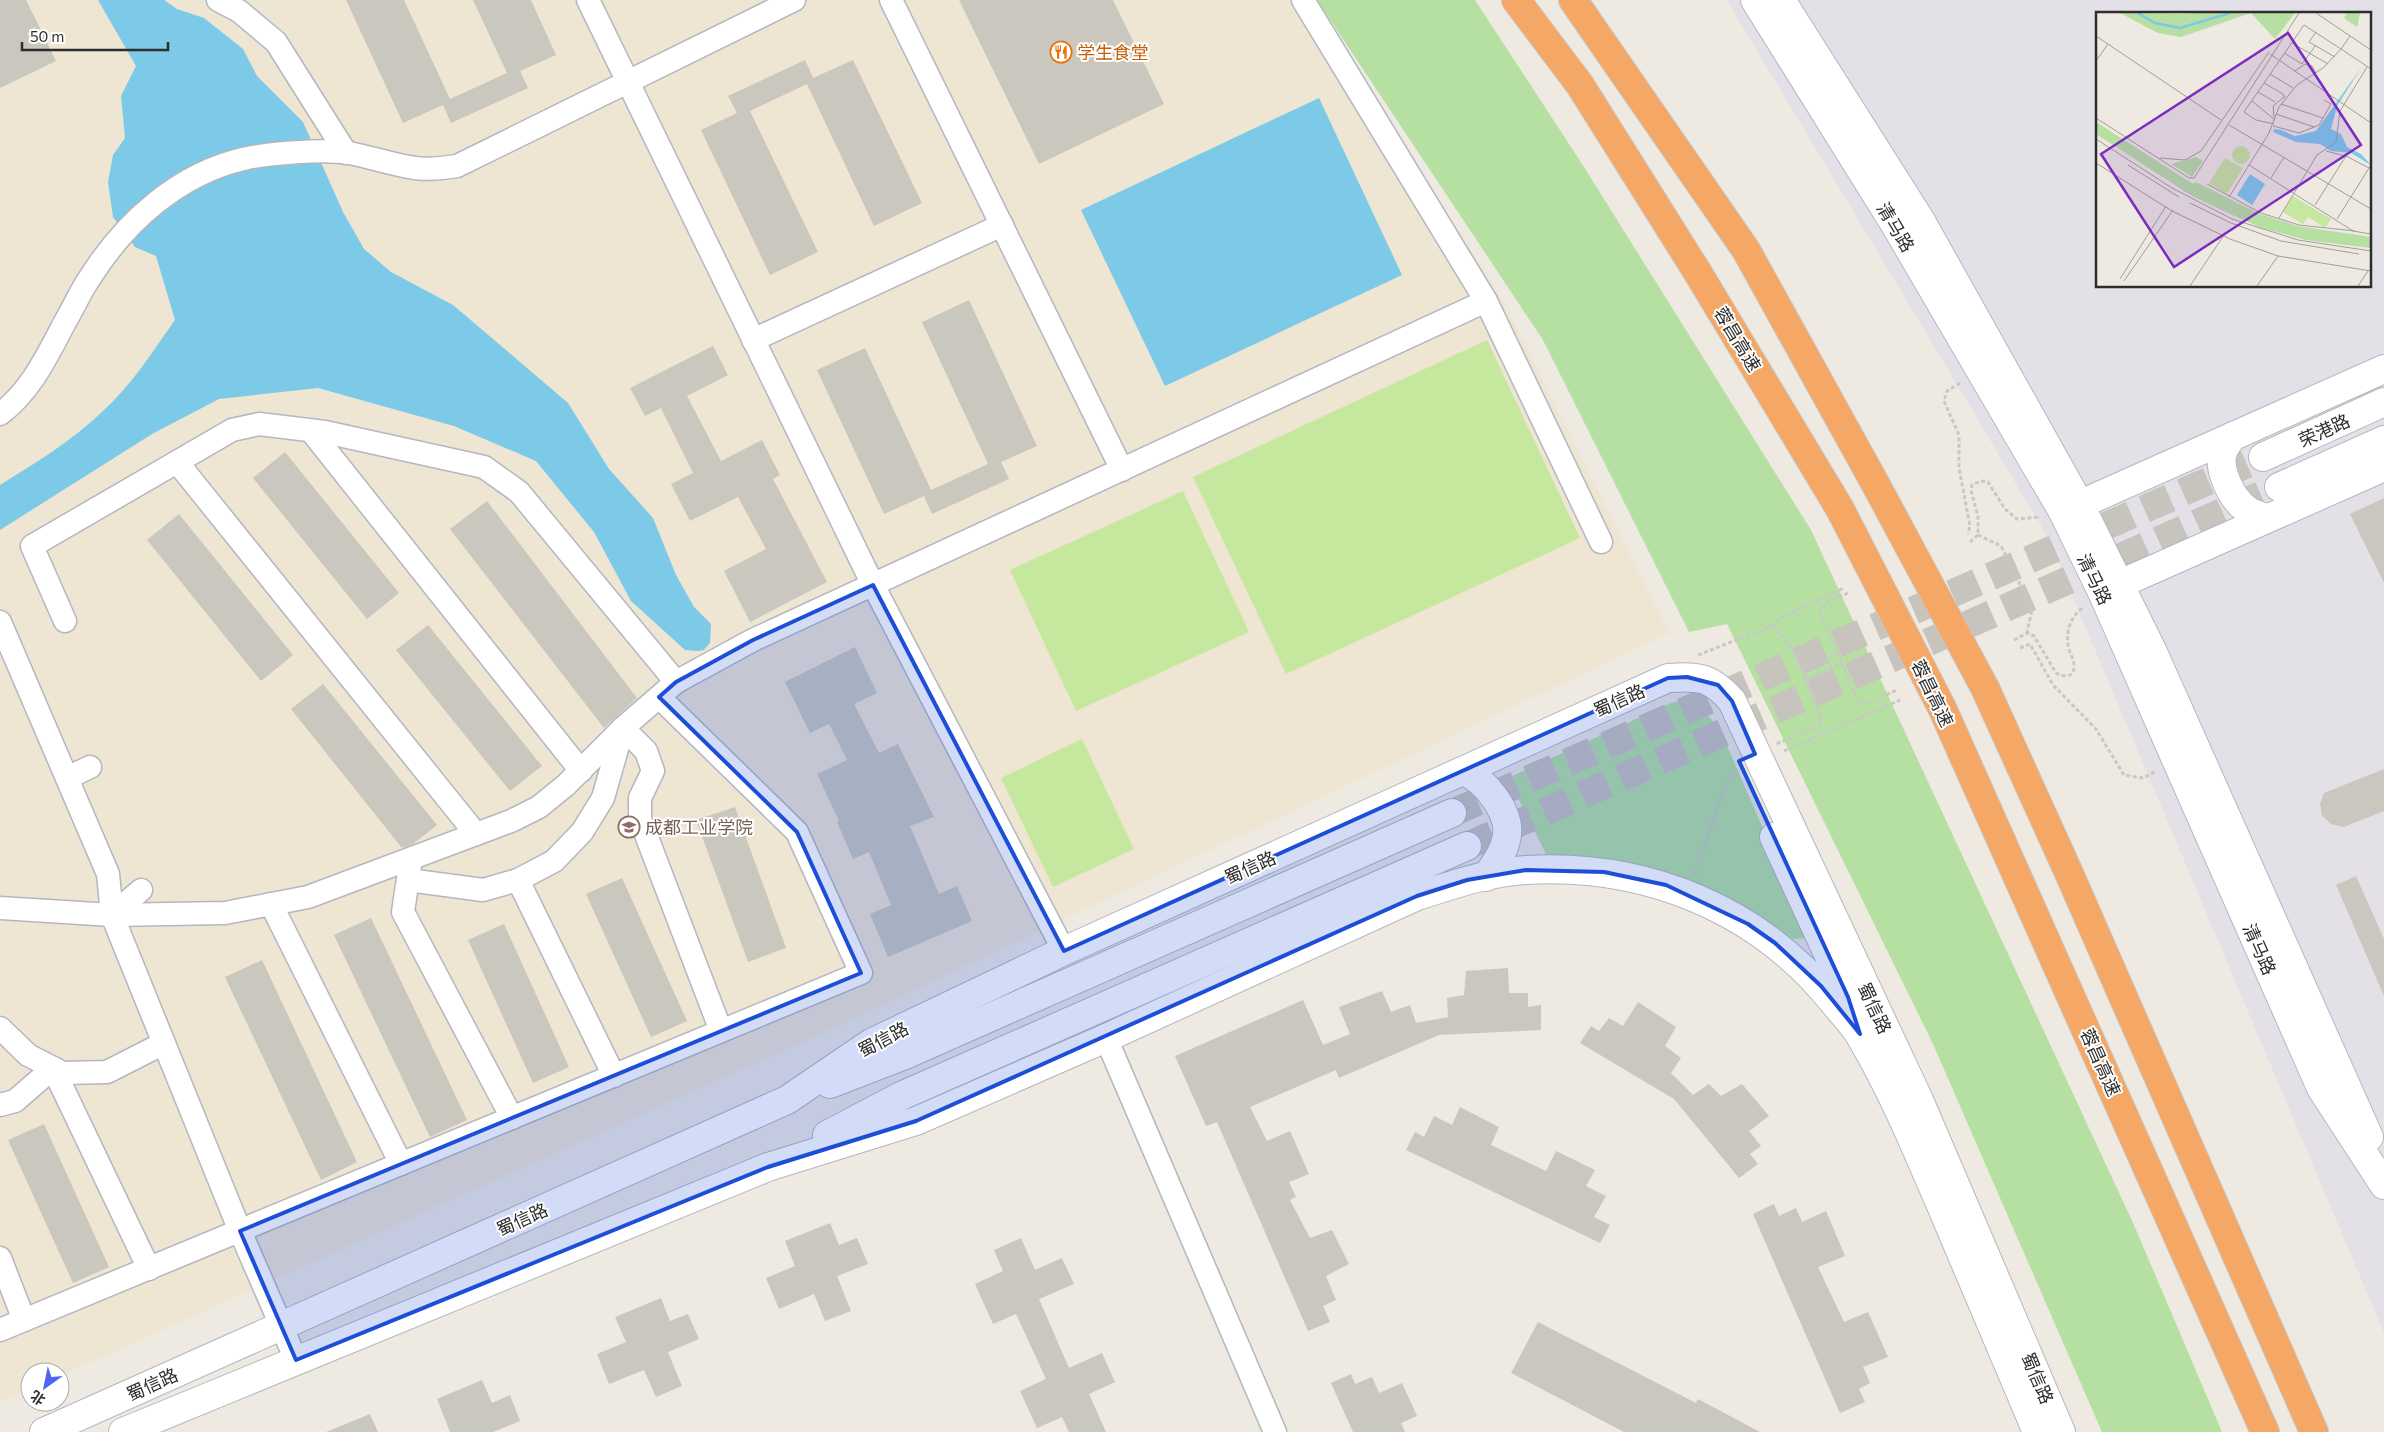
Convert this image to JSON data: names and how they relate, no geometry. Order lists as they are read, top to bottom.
{
  "streets": {
    "highway": ["蓉昌高速"],
    "main road": ["清马路", "荣港路", "蜀信路"]
  },
  "places": {
    "restaurant": ["学生食堂"],
    "school or university": ["成都工业学院"]
  },
  "scale_bar": "50 m",
  "north": "bottom left"
}
